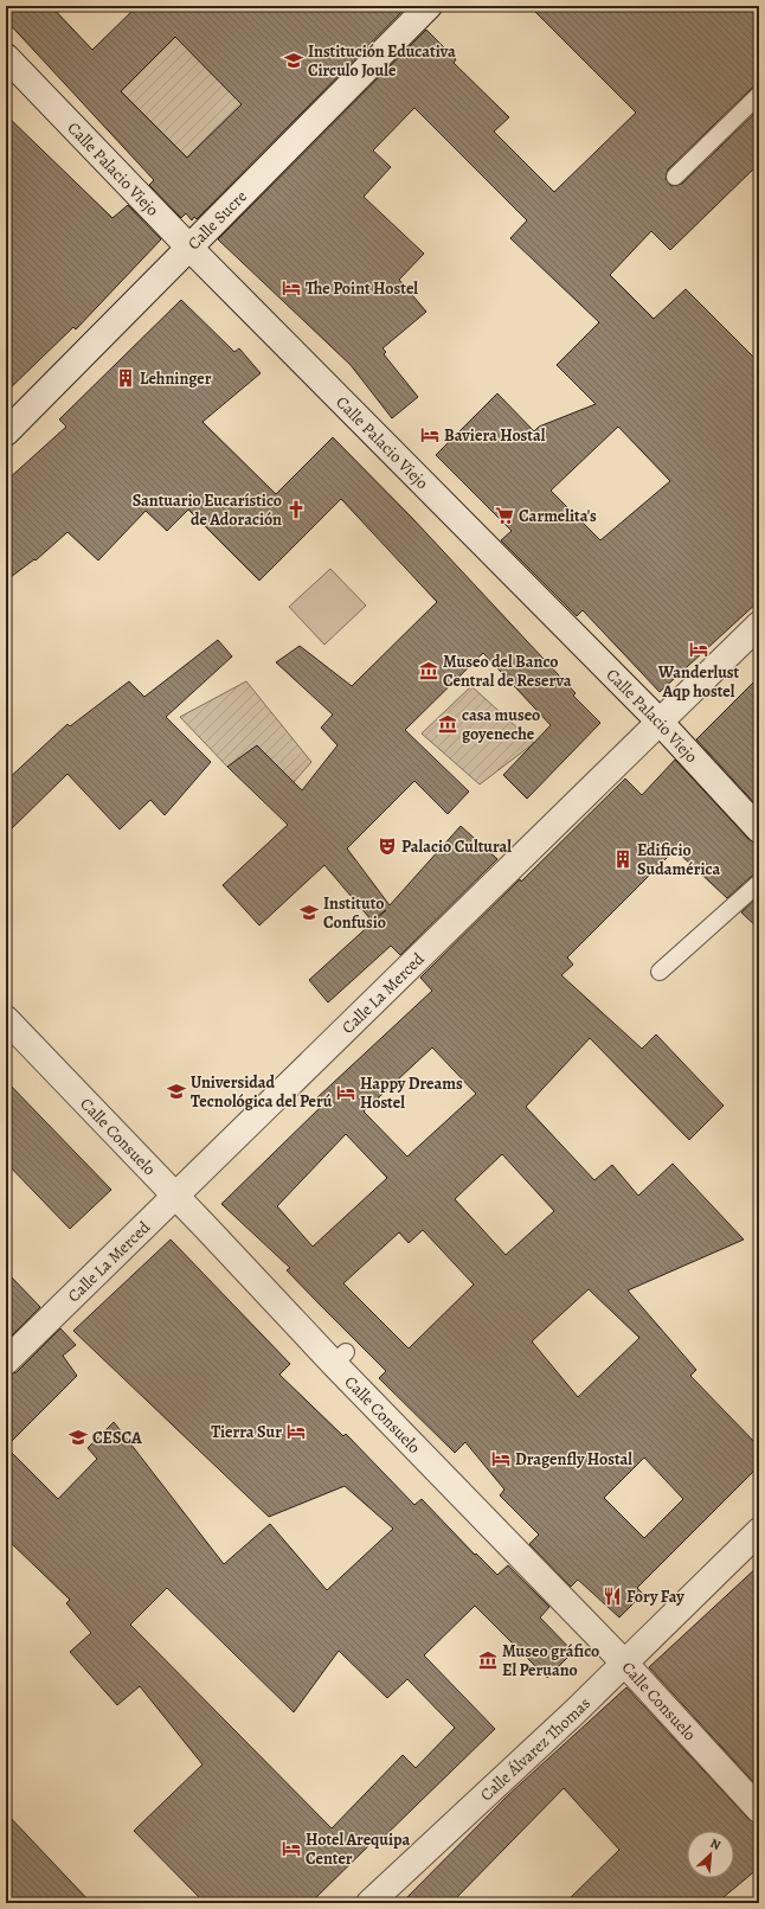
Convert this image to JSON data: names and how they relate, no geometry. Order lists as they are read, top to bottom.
{
  "streets": {
    "street": [
      "Calle Palacio Viejo",
      "Calle Sucre",
      "Calle La Merced",
      "Calle Consuelo",
      "Calle Álvarez Thomas"
    ]
  },
  "crossings": [
    ["Calle Palacio Viejo", "Calle Sucre"],
    ["Calle Palacio Viejo", "Calle La Merced"],
    ["Calle La Merced", "Calle Consuelo"],
    ["Calle Consuelo", "Calle Álvarez Thomas"]
  ],
  "places": {
    "school or university": [
      "Institución Educativa Circulo Joule",
      "Instituto Confusio",
      "Universidad Tecnológica del Perú",
      "CESCA"
    ],
    "hotel": [
      "The Point Hostel",
      "Baviera Hostal",
      "Wanderlust Aqp hostel",
      "Happy Dreams Hostel",
      "Tierra Sur",
      "Dragenfly Hostal",
      "Hotel Arequipa Center"
    ],
    "building": ["Lehninger", "Edificio Sudamérica"],
    "church": ["Santuario Eucarístico de Adoración"],
    "supermarket": ["Carmelita's"],
    "museum": ["Museo del Banco Central de Reserva", "casa museo goyeneche", "Museo gráfico El Peruano"],
    "theatre": ["Palacio Cultural"],
    "restaurant": ["Fory Fay"]
  },
  "north": "top right"
}
